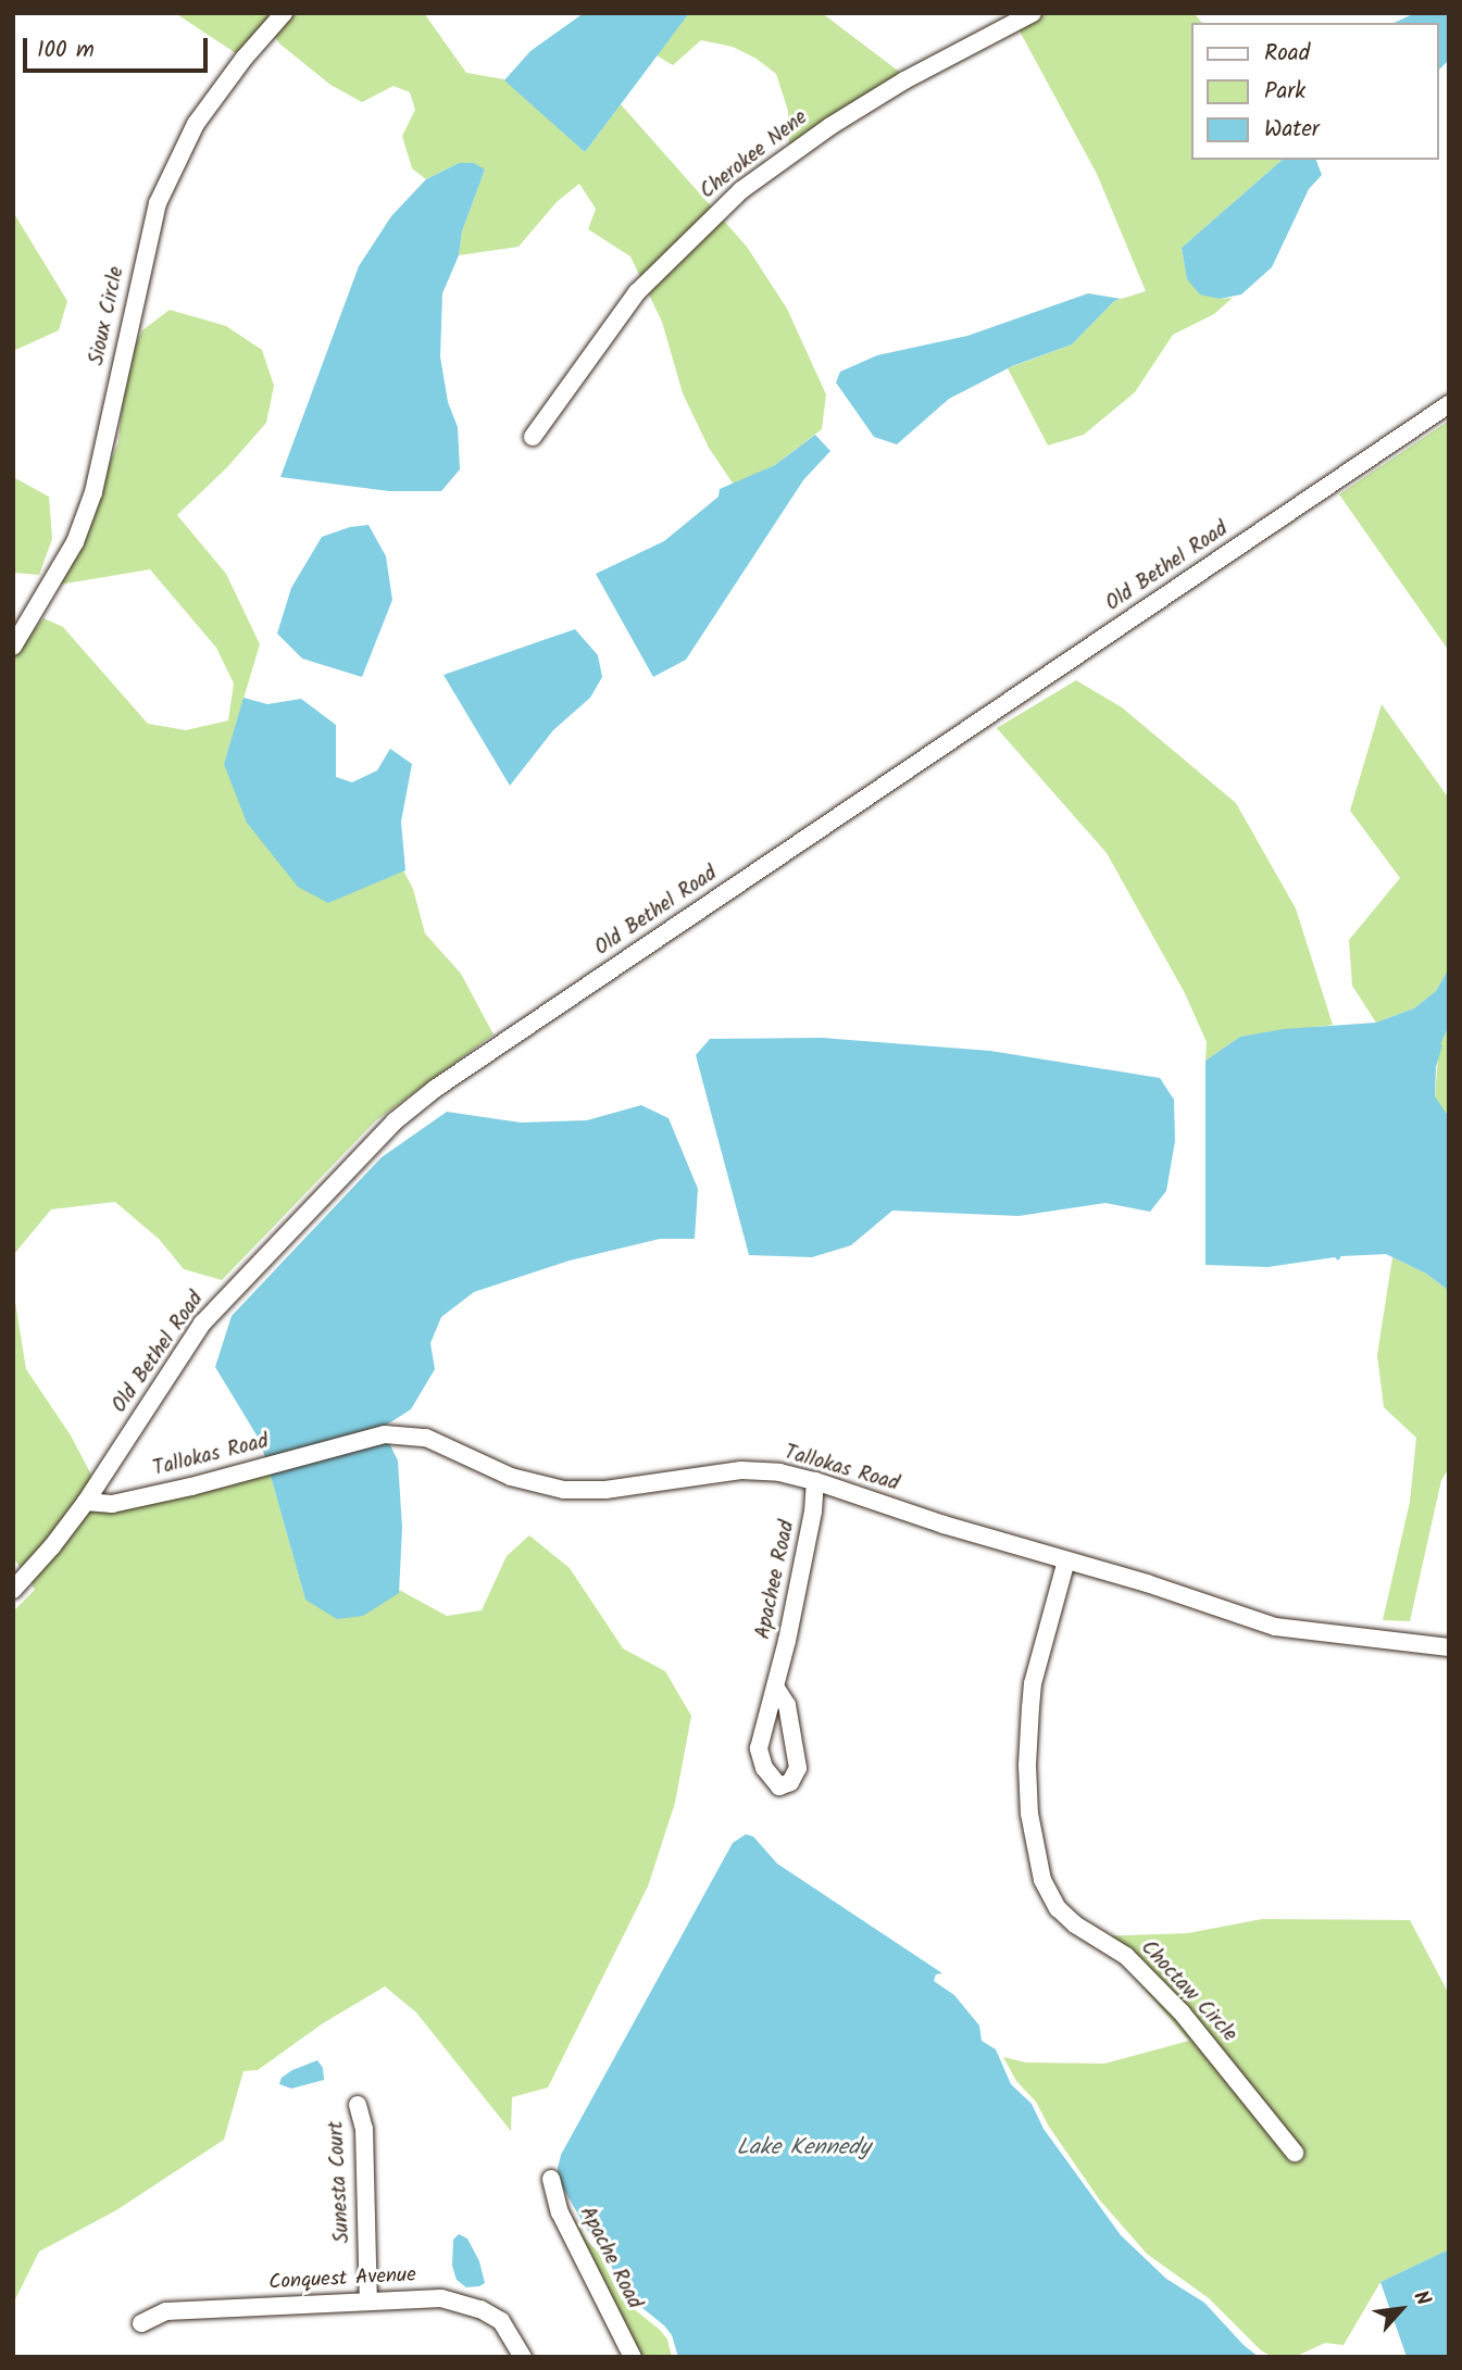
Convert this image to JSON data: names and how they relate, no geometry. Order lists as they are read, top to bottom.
{
  "streets": {
    "street": [
      "Cherokee Nene",
      "Sioux Circle",
      "Old Bethel Road",
      "Tallokas Road",
      "Apachee Road",
      "Choctaw Circle",
      "Sunesta Court",
      "Apache Road",
      "Conquest Avenue"
    ]
  },
  "crossings": [
    ["Old Bethel Road", "Tallokas Road"],
    ["Tallokas Road", "Apachee Road"],
    ["Tallokas Road", "Choctaw Circle"],
    ["Sunesta Court", "Conquest Avenue"]
  ],
  "water": ["Lake Kennedy"],
  "legend": ["Road", "Park", "Water"],
  "scale_bar": "100 m",
  "north": "top right"
}
